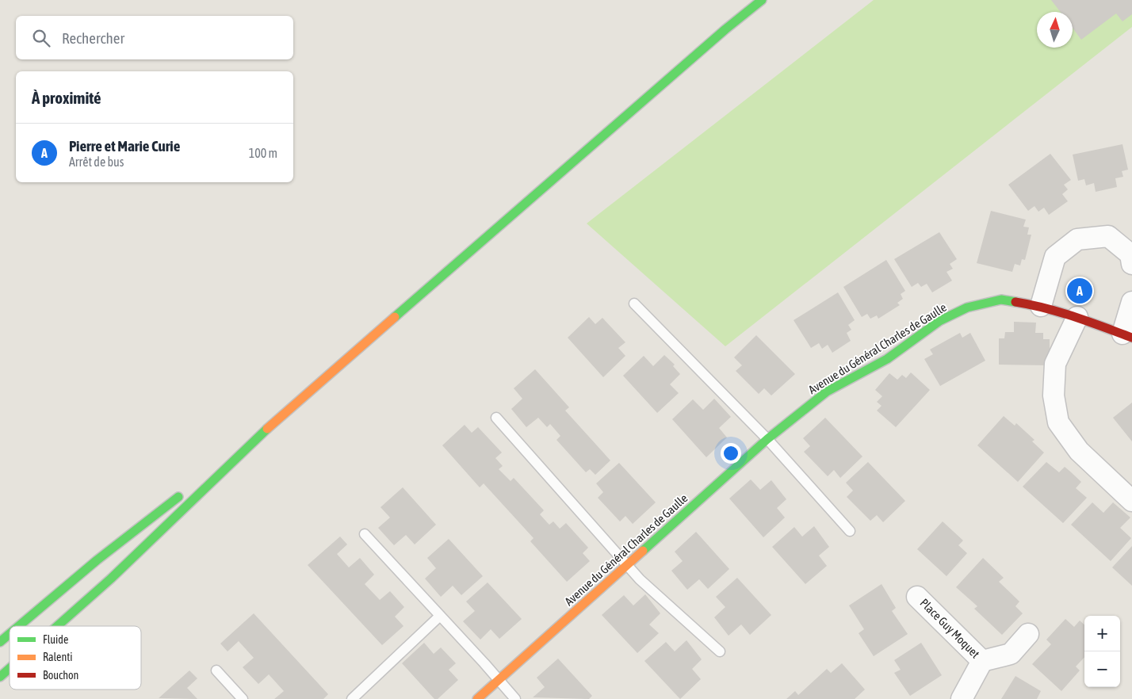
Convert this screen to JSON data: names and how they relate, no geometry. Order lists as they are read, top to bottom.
{
  "streets": {
    "main road": ["Avenue du Général Charles de Gaulle"],
    "street": ["Place Guy Moquet"]
  },
  "legend": ["Fluide", "Ralenti", "Bouchon"],
  "north": "top",
  "page": {
    "search": "Rechercher",
    "heading": "À proximité",
    "list": [
      {
        "mark": "A",
        "name": "Pierre et Marie Curie",
        "note": "Arrêt de bus",
        "value": "100 m"
      }
    ],
    "pins": "A",
    "map_buttons": ["+", "−"]
  }
}
